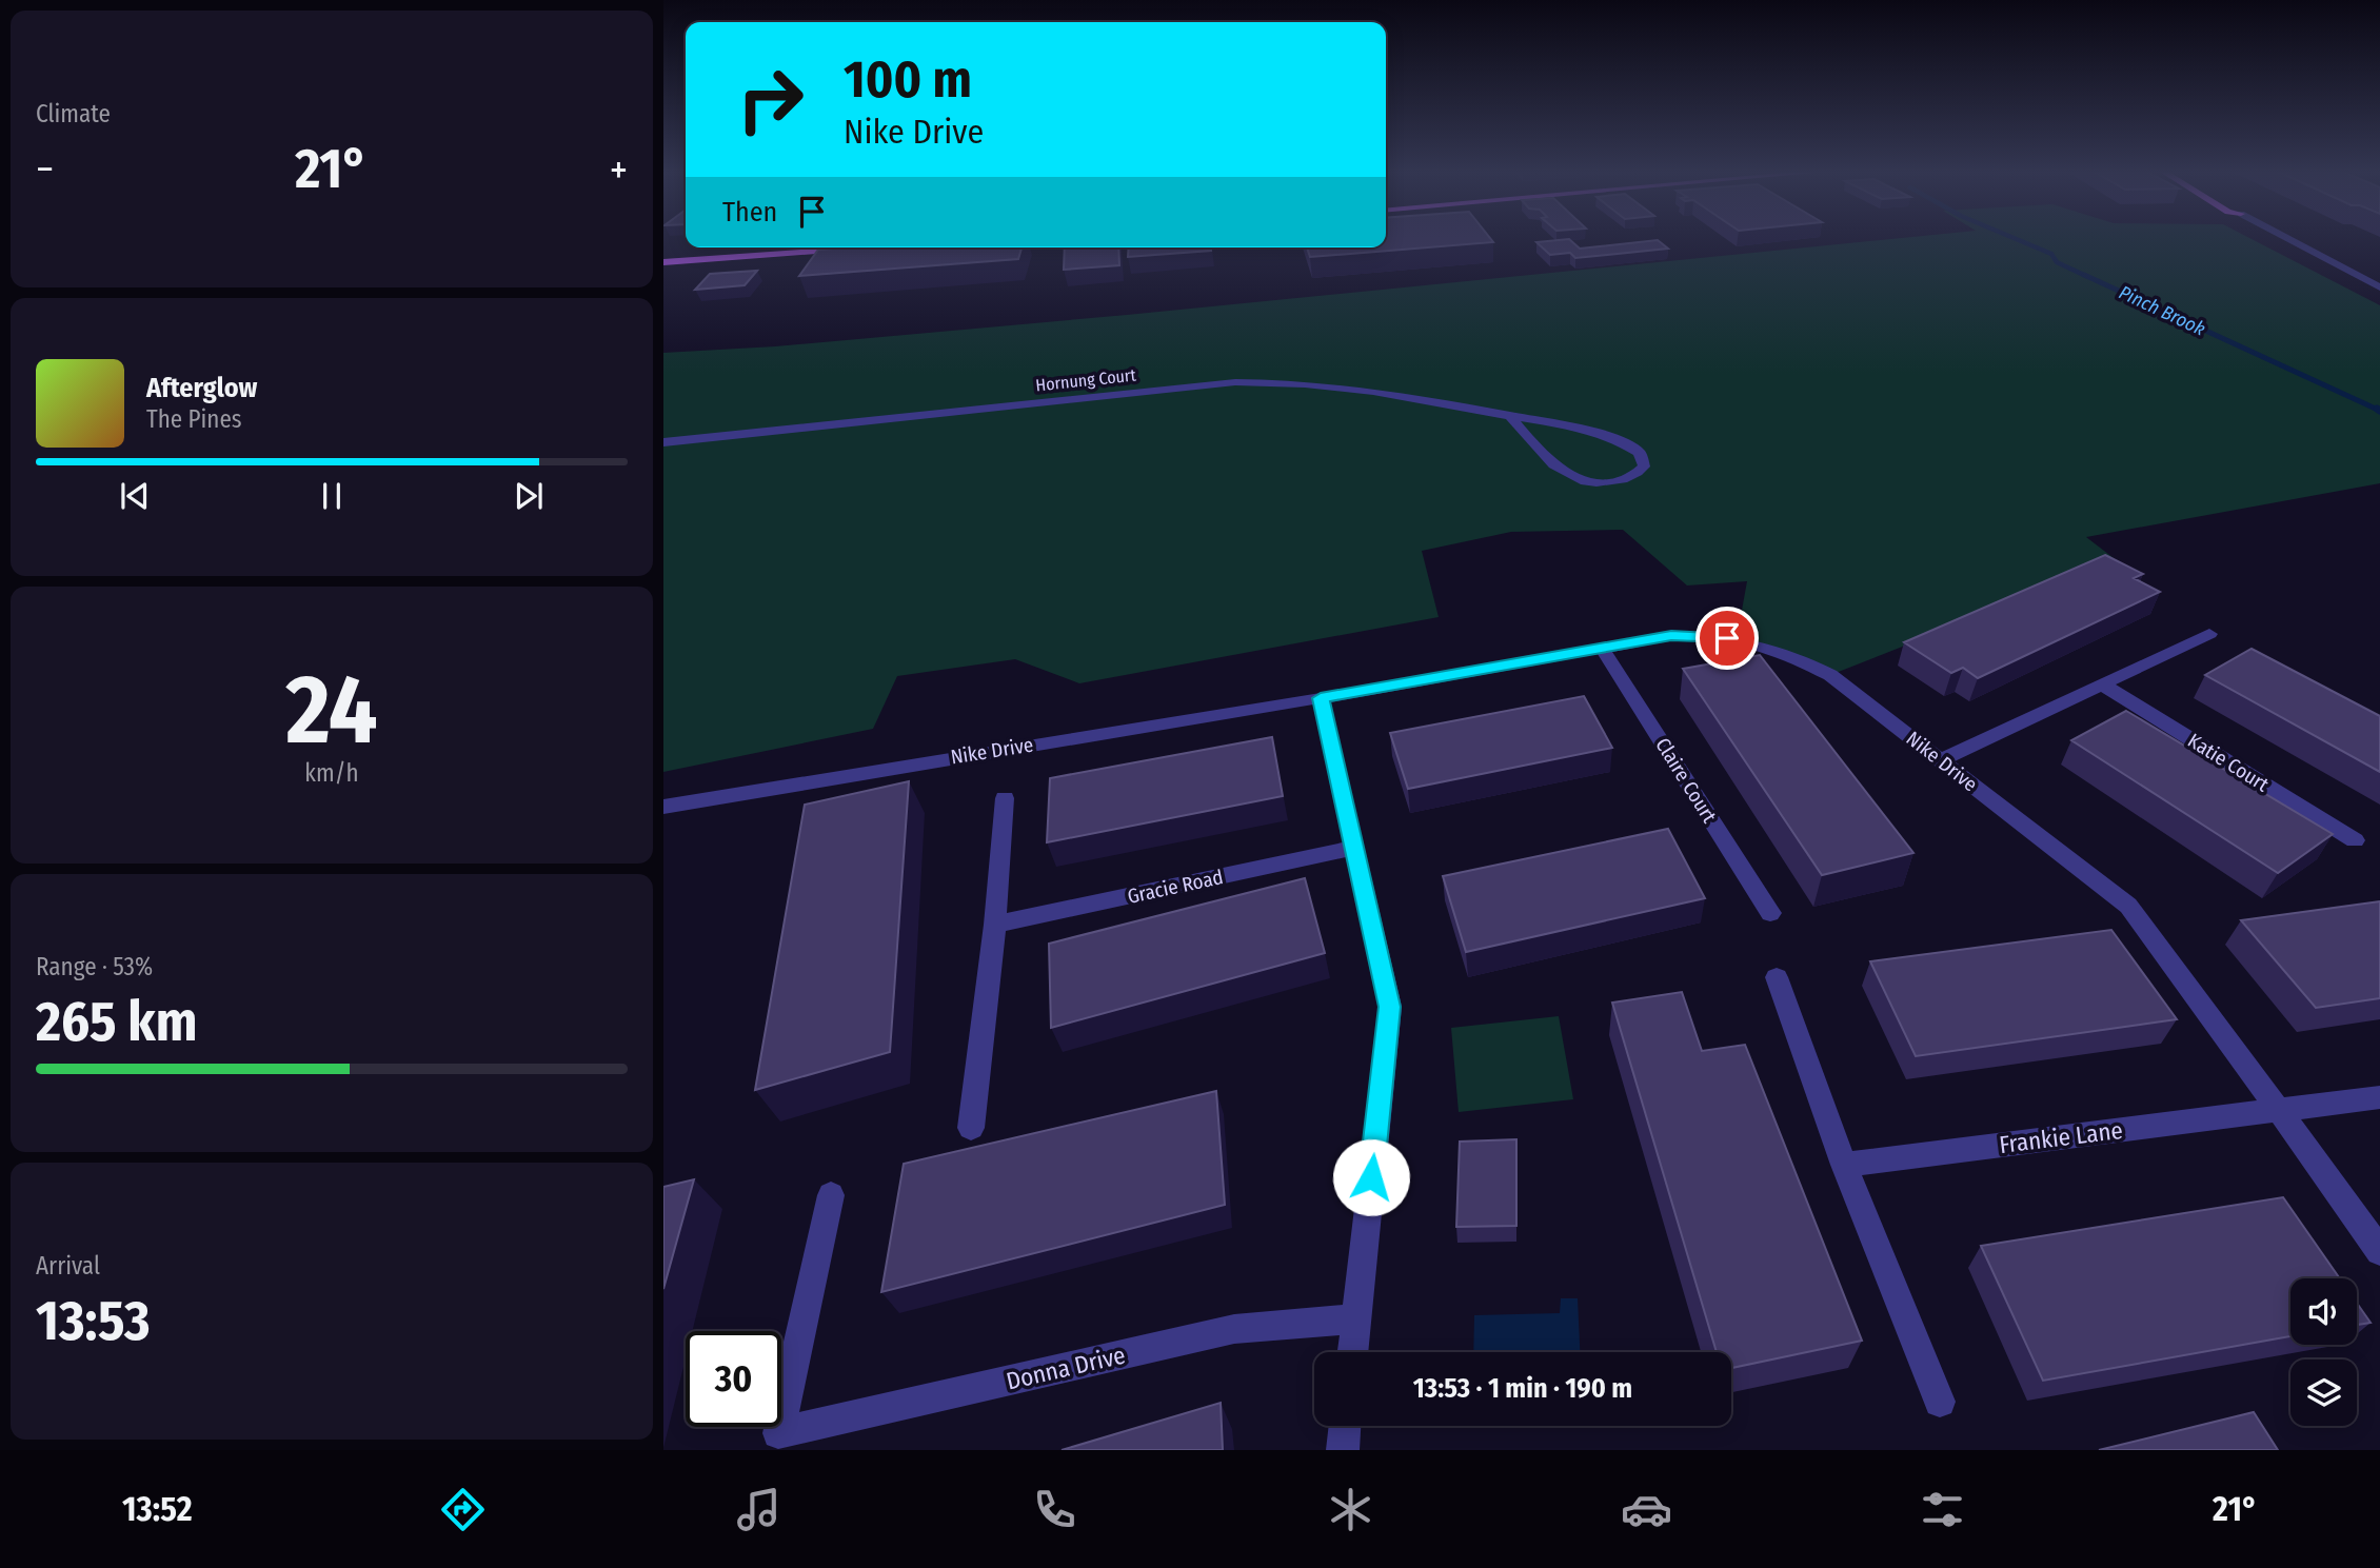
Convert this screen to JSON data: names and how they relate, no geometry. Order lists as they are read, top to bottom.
{
  "streets": {
    "street": [
      "Hornung Court",
      "Nike Drive",
      "Katie Court",
      "Claire Court",
      "Gracie Road",
      "Frankie Lane",
      "Donna Drive"
    ]
  },
  "crossings": [
    ["Nike Drive", "Claire Court"],
    ["Nike Drive", "Frankie Lane"]
  ],
  "water": ["Pinch Brook"],
  "page": {
    "tile": [
      "Climate",
      ["24", "km/h"],
      ["Range · 53%", "265 km"],
      ["Arrival", "13:53"]
    ],
    "turn": ["100 m", "Nike Drive"],
    "heat": ["−", "21°", "+"],
    "then": "Then",
    "song": ["Afterglow", "The Pines"],
    "limit": "30",
    "trip": "13:53 · 1 min · 190 m",
    "tabs": ["13:52", "21°"]
  }
}
